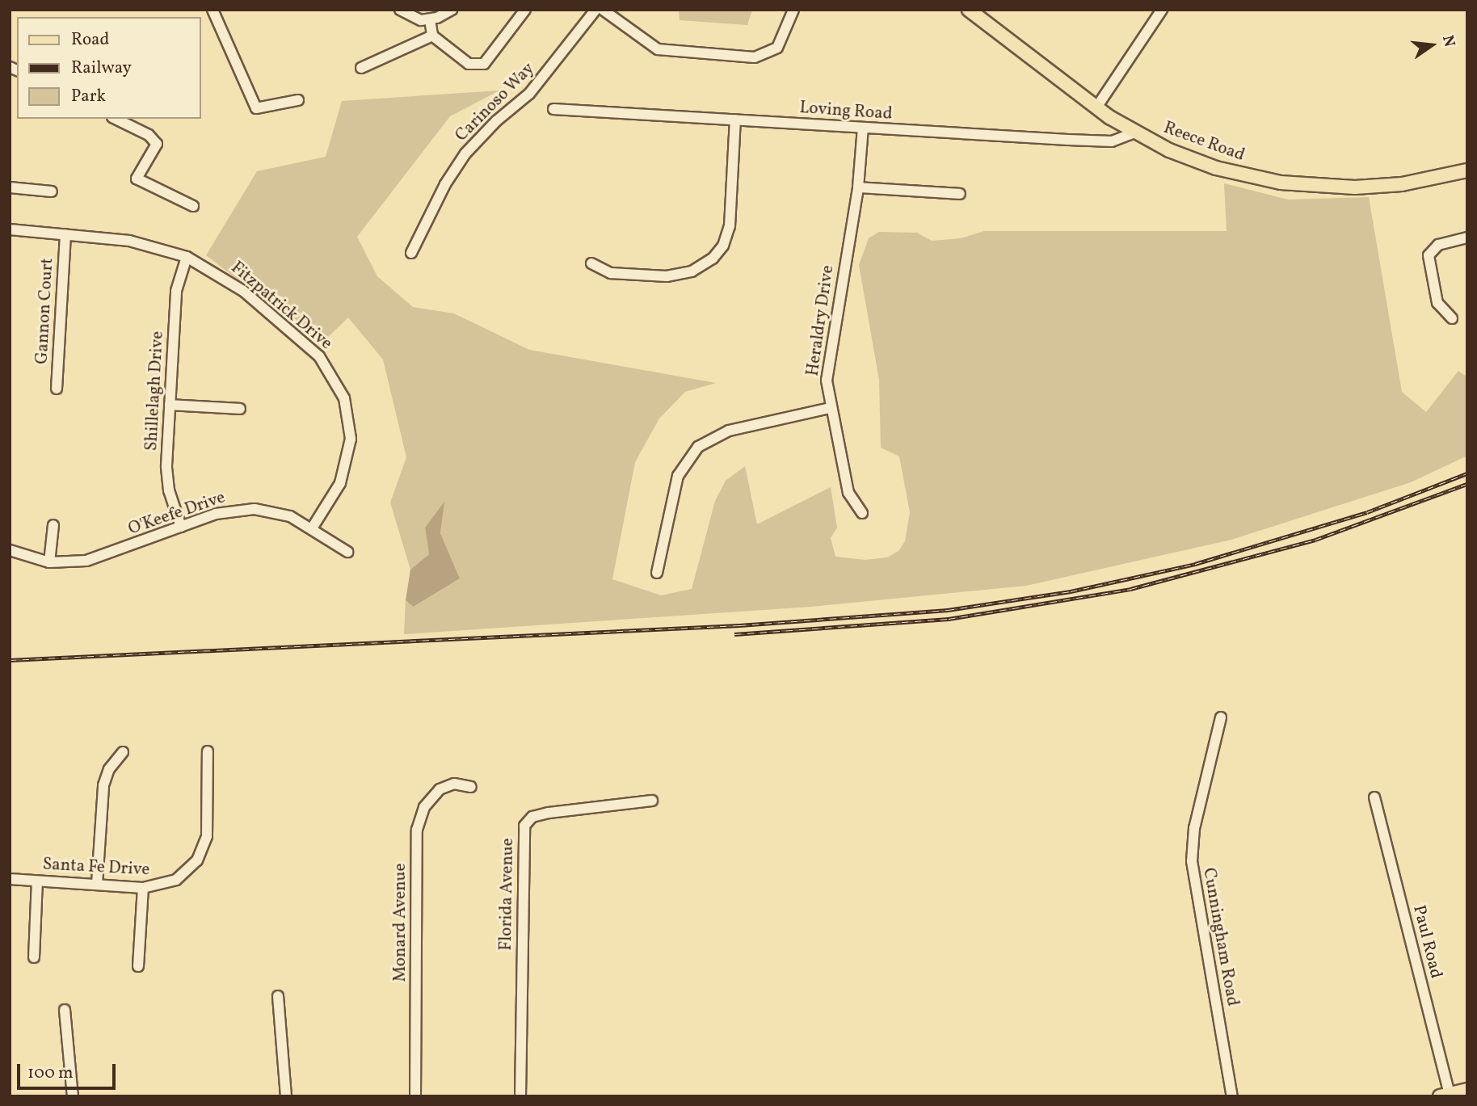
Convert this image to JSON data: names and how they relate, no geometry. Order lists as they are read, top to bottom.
{
  "streets": {
    "main road": ["Reece Road"],
    "street": [
      "Carinoso Way",
      "Loving Road",
      "Fitzpatrick Drive",
      "Gannon Court",
      "Heraldry Drive",
      "Shillelagh Drive",
      "O'Keefe Drive",
      "Santa Fe Drive",
      "Florida Avenue",
      "Monard Avenue",
      "Cunningham Road",
      "Paul Road"
    ]
  },
  "crossings": [
    ["Loving Road", "Reece Road"],
    ["Loving Road", "Heraldry Drive"],
    ["Fitzpatrick Drive", "Gannon Court"],
    ["Fitzpatrick Drive", "Shillelagh Drive"],
    ["Fitzpatrick Drive", "O'Keefe Drive"],
    ["Shillelagh Drive", "O'Keefe Drive"]
  ],
  "legend": ["Road", "Railway", "Park"],
  "scale_bar": "100 m",
  "north": "right"
}
